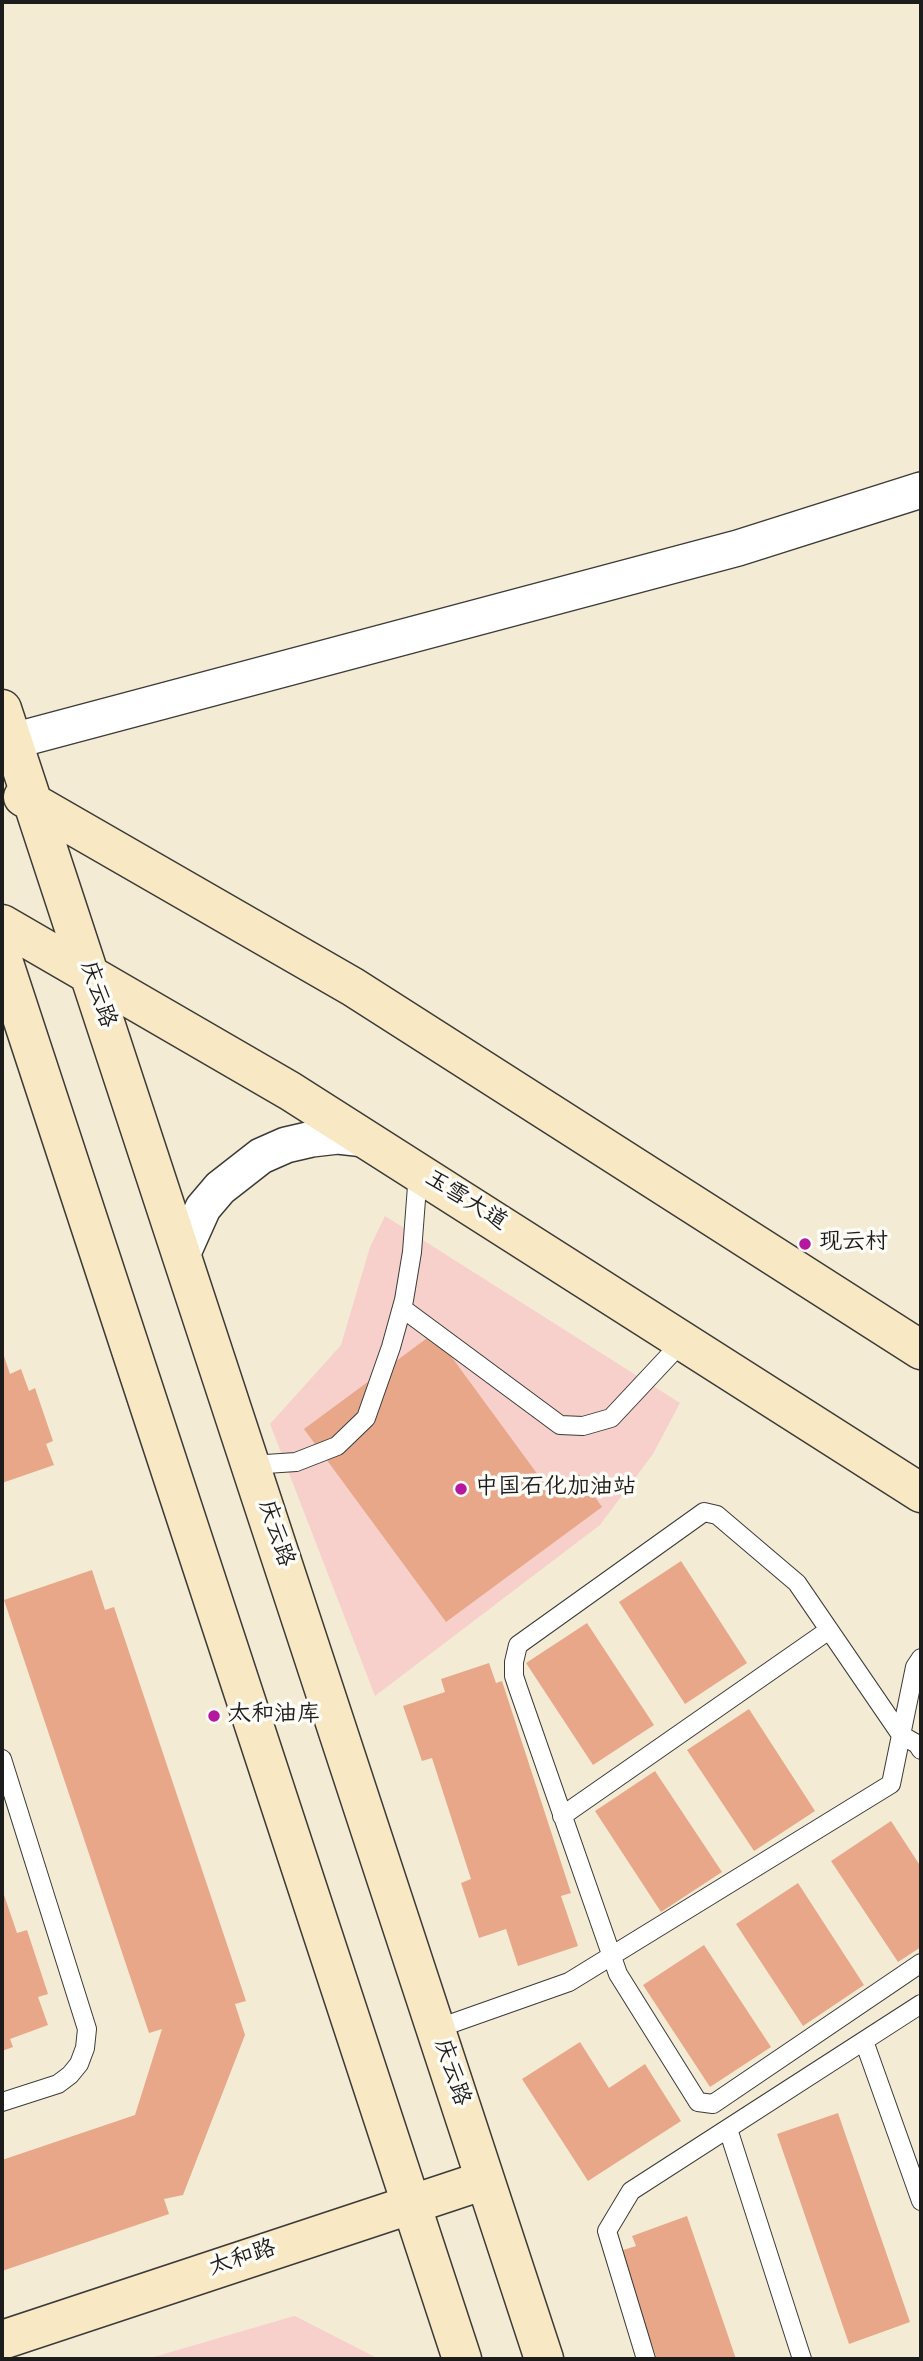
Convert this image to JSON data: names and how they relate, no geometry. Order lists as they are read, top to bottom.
{
  "streets": {
    "main road": ["庆云路", "玉雪大道", "太和路"]
  },
  "crossings": [
    ["庆云路", "玉雪大道"],
    ["庆云路", "太和路"]
  ],
  "places": ["现云村", "中国石化加油站", "太和油库"]
}
